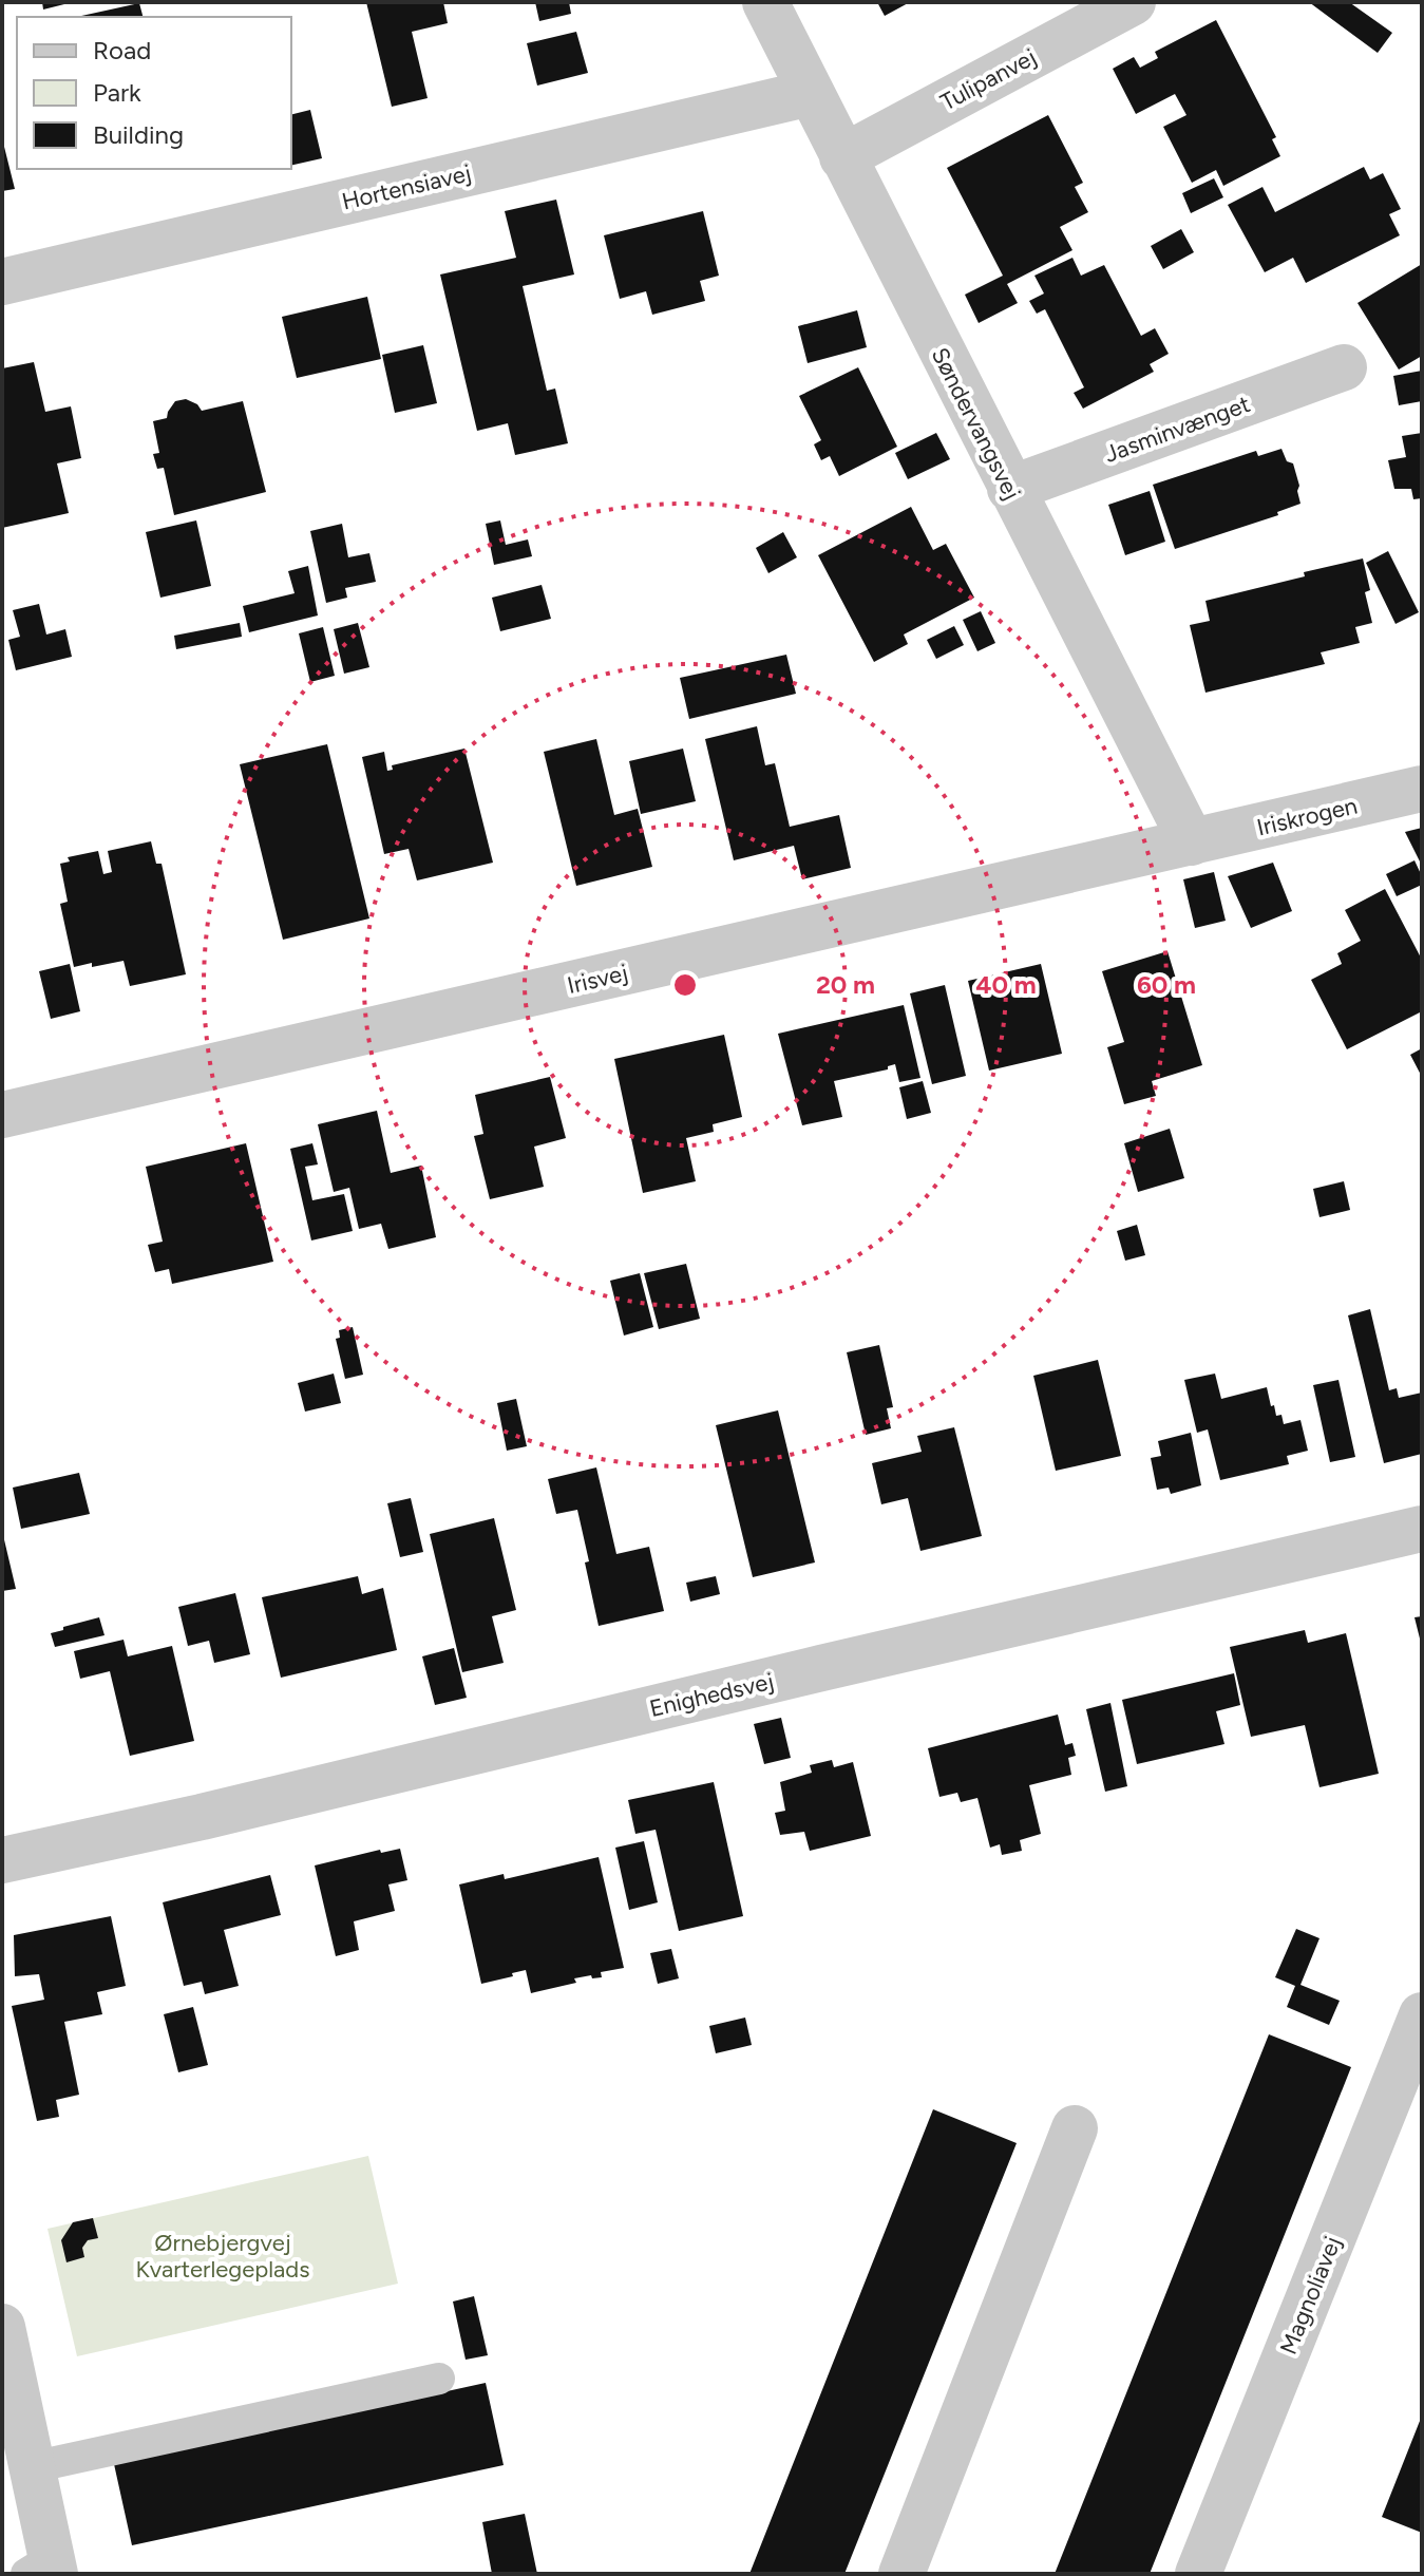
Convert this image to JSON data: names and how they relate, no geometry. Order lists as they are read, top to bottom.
{
  "streets": {
    "street": [
      "Tulipanvej",
      "Hortensiavej",
      "Søndervangsvej",
      "Jasminvænget",
      "Iriskrogen",
      "Irisvej",
      "Enighedsvej",
      "Magnoliavej"
    ]
  },
  "crossings": [
    ["Tulipanvej", "Søndervangsvej"],
    ["Hortensiavej", "Søndervangsvej"],
    ["Søndervangsvej", "Jasminvænget"],
    ["Søndervangsvej", "Iriskrogen"],
    ["Søndervangsvej", "Irisvej"],
    ["Iriskrogen", "Irisvej"]
  ],
  "parks": ["Ørnebjergvej Kvarterlegeplads"],
  "legend": ["Road", "Park", "Building"],
  "rings": ["20 m", "40 m", "60 m"]
}
